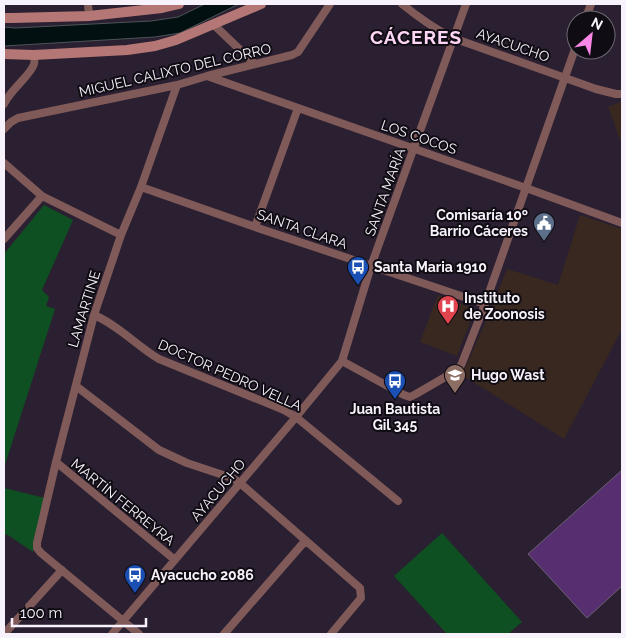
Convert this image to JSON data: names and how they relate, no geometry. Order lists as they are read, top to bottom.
{
  "streets": {
    "street": [
      "AYACUCHO",
      "MIGUEL CALIXTO DEL CORRO",
      "LOS COCOS",
      "SANTA MARÍA",
      "SANTA CLARA",
      "LAMARTINE",
      "DOCTOR PEDRO VELLA",
      "MARTÍN FERREYRA"
    ]
  },
  "crossings": [
    ["AYACUCHO", "SANTA MARÍA"],
    ["AYACUCHO", "DOCTOR PEDRO VELLA"],
    ["AYACUCHO", "MARTÍN FERREYRA"],
    ["MIGUEL CALIXTO DEL CORRO", "LOS COCOS"],
    ["MIGUEL CALIXTO DEL CORRO", "LAMARTINE"],
    ["LOS COCOS", "SANTA MARÍA"],
    ["SANTA MARÍA", "SANTA CLARA"],
    ["SANTA CLARA", "LAMARTINE"],
    ["LAMARTINE", "DOCTOR PEDRO VELLA"],
    ["LAMARTINE", "MARTÍN FERREYRA"]
  ],
  "districts": ["CÁCERES"],
  "places": {
    "public building": ["Comisaría 10º Barrio Cáceres"],
    "bus stop": ["Santa Maria 1910", "Juan Bautista Gil 345", "Ayacucho 2086"],
    "hospital": ["Instituto de Zoonosis"],
    "school or university": ["Hugo Wast"]
  },
  "scale_bar": "100 m",
  "north": "top right"
}
